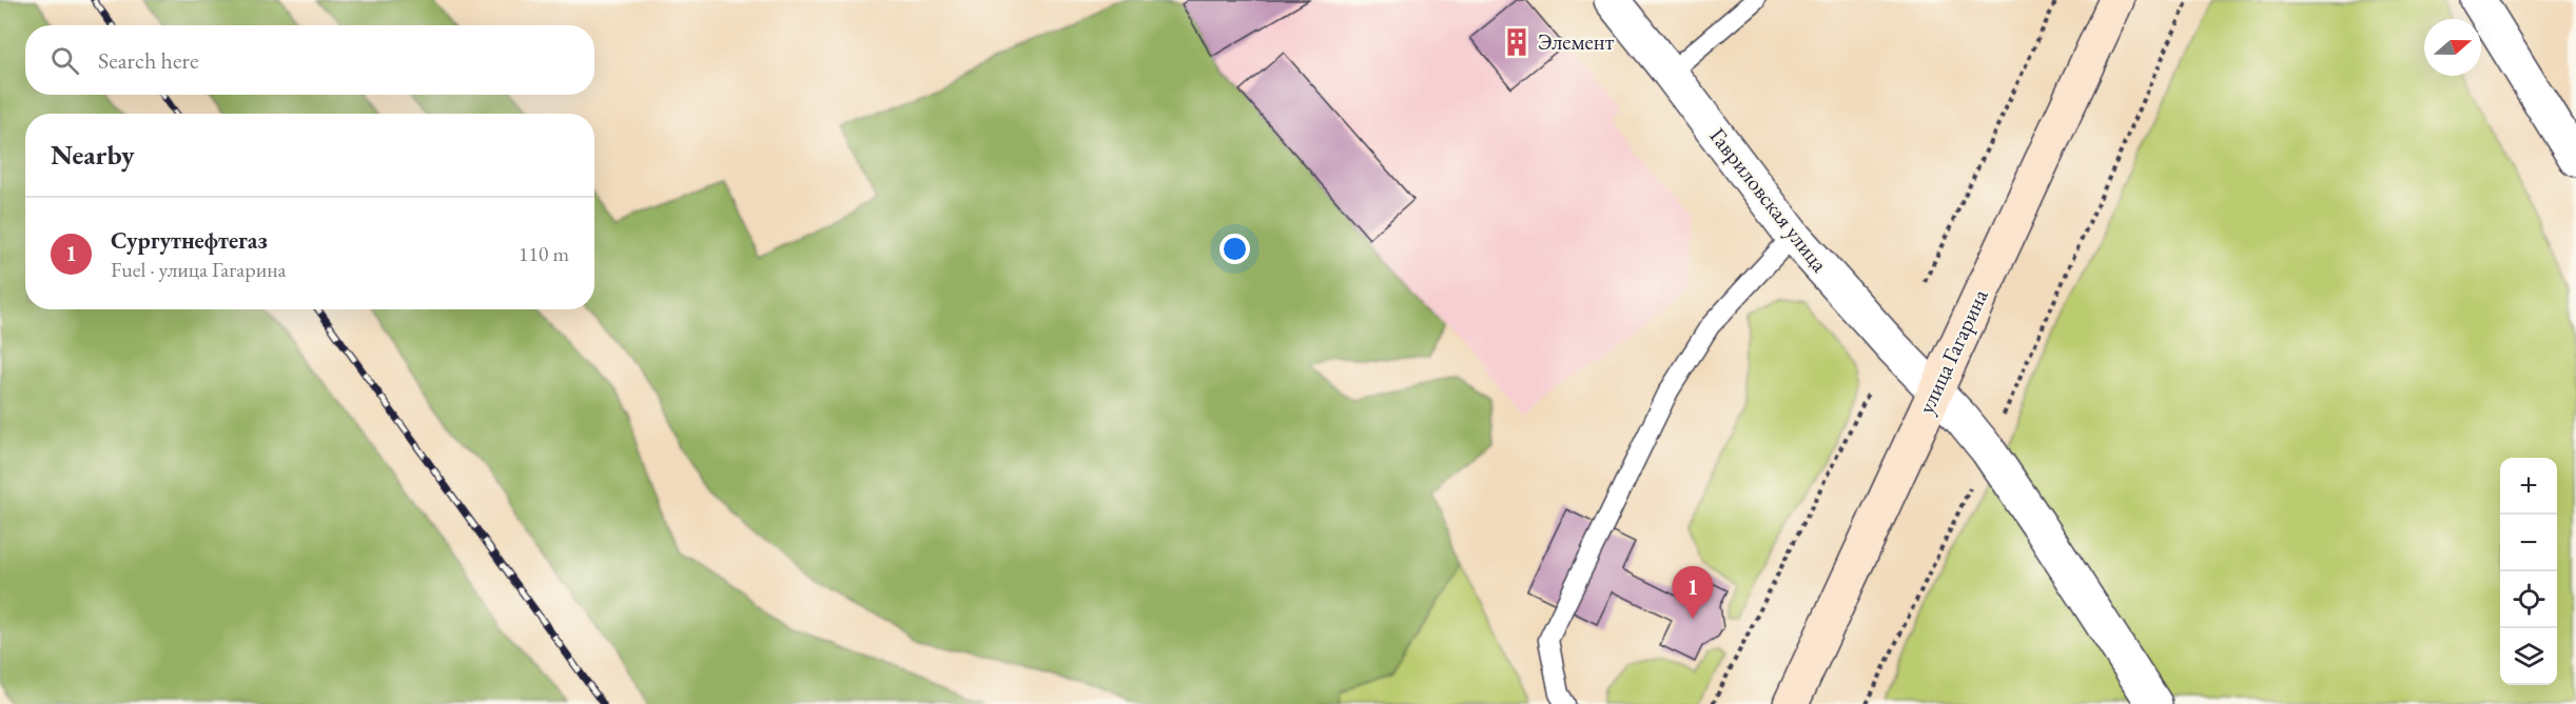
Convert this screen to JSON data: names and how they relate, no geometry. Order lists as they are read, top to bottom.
{
  "streets": {
    "main road": ["улица Гагарина"],
    "street": ["Гавриловская улица"]
  },
  "crossings": [
    ["Гавриловская улица", "улица Гагарина"]
  ],
  "places": {
    "building": ["Элемент"]
  },
  "north": "right",
  "page": {
    "search": "Search here",
    "heading": "Nearby",
    "list": [
      {
        "mark": "1",
        "name": "Сургутнефтегаз",
        "note": "Fuel · улица Гагарина",
        "value": "110 m"
      }
    ],
    "map_buttons": ["+", "−"],
    "pins": "1"
  }
}
